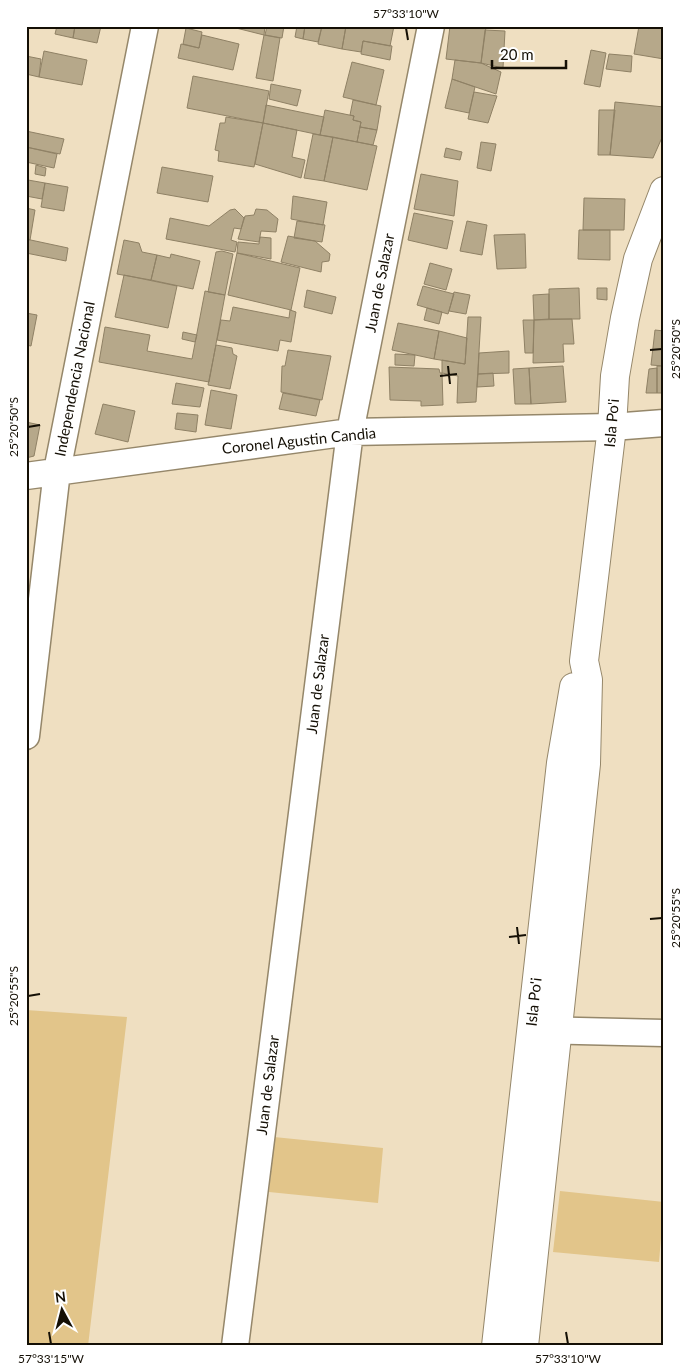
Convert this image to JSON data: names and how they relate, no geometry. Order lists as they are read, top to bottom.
{
  "streets": {
    "street": [
      "Juan de Salazar",
      "Independencia Nacional",
      "Isla Po'i",
      "Coronel Agustin Candia"
    ]
  },
  "crossings": [
    ["Juan de Salazar", "Coronel Agustin Candia"],
    ["Independencia Nacional", "Coronel Agustin Candia"],
    ["Isla Po'i", "Coronel Agustin Candia"]
  ],
  "scale_bar": "20 m",
  "north": "top",
  "coordinates": [
    "57°33'10\"W",
    "25°20'50\"S",
    "25°20'55\"S",
    "57°33'15\"W"
  ]
}
